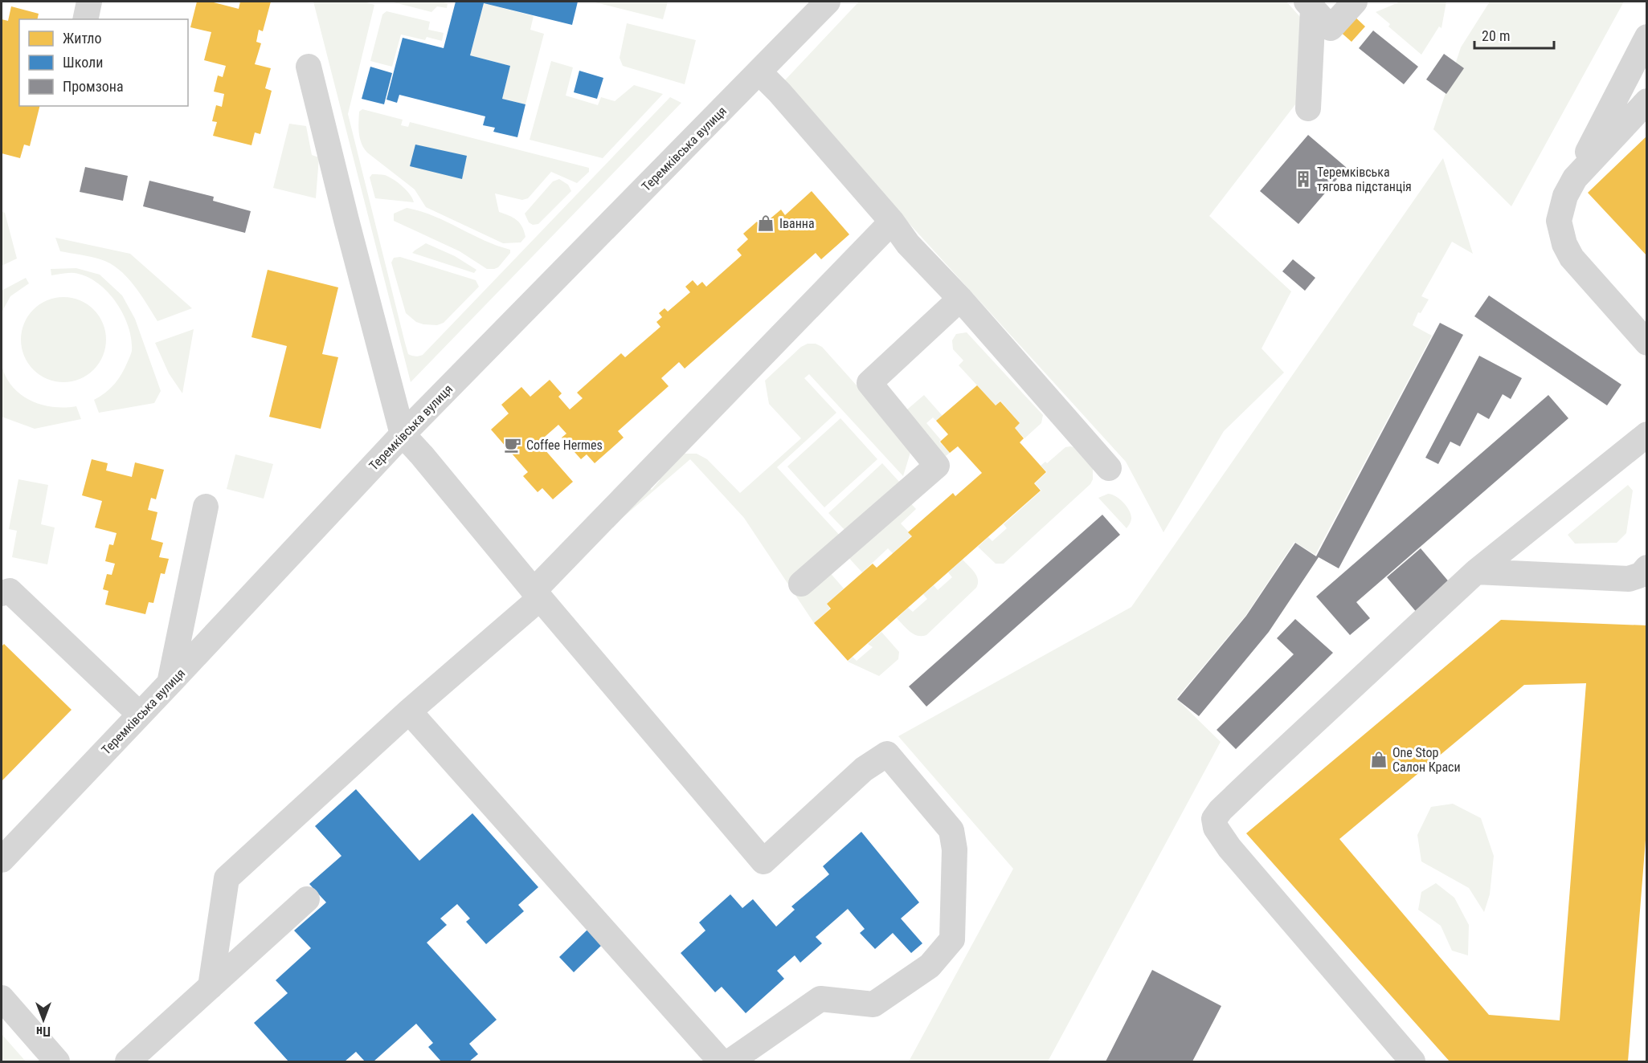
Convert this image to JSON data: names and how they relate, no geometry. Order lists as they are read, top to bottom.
{
  "streets": {
    "street": ["Теремківська вулиця"]
  },
  "places": {
    "building": ["Теремківська тягова підстанція"],
    "shop": ["Іванна", "One Stop Салон Краси"],
    "cafe": ["Coffee Hermes"]
  },
  "legend": ["Житло", "Школи", "Промзона"],
  "scale_bar": "20 m",
  "north": "bottom"
}
